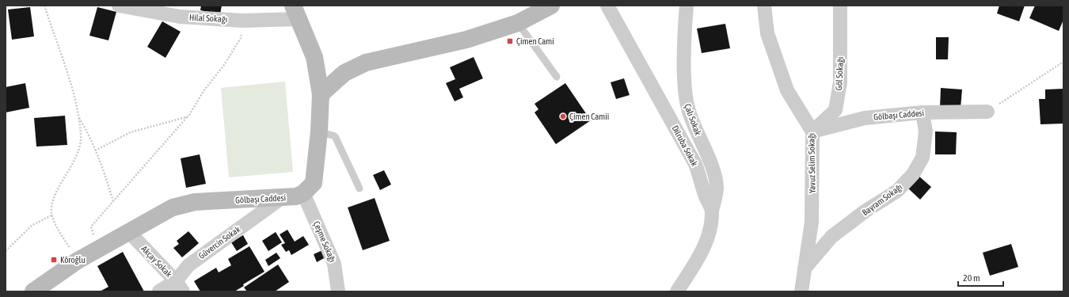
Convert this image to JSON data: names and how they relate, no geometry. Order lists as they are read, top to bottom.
{
  "streets": {
    "street": [
      "Hilal Sokağı",
      "Göl Sokağı",
      "Gölbaşı Caddesi",
      "Çalı Sokak",
      "Dilruba Sokak",
      "Yavuz Selim Sokağı",
      "Bayram Sokağı",
      "Çeşme Sokağı",
      "Güvercin Sokak",
      "Akçay Sokak"
    ]
  },
  "crossings": [
    ["Göl Sokağı", "Gölbaşı Caddesi"],
    ["Göl Sokağı", "Yavuz Selim Sokağı"],
    ["Gölbaşı Caddesi", "Yavuz Selim Sokağı"],
    ["Gölbaşı Caddesi", "Bayram Sokağı"],
    ["Gölbaşı Caddesi", "Çeşme Sokağı"],
    ["Gölbaşı Caddesi", "Güvercin Sokak"],
    ["Gölbaşı Caddesi", "Akçay Sokak"],
    ["Çalı Sokak", "Dilruba Sokak"],
    ["Yavuz Selim Sokağı", "Bayram Sokağı"],
    ["Güvercin Sokak", "Akçay Sokak"]
  ],
  "places": {
    "transit": ["Çimen Cami", "Köroğlu"],
    "other": ["Çimen Camii"]
  },
  "scale_bar": "20 m"
}
